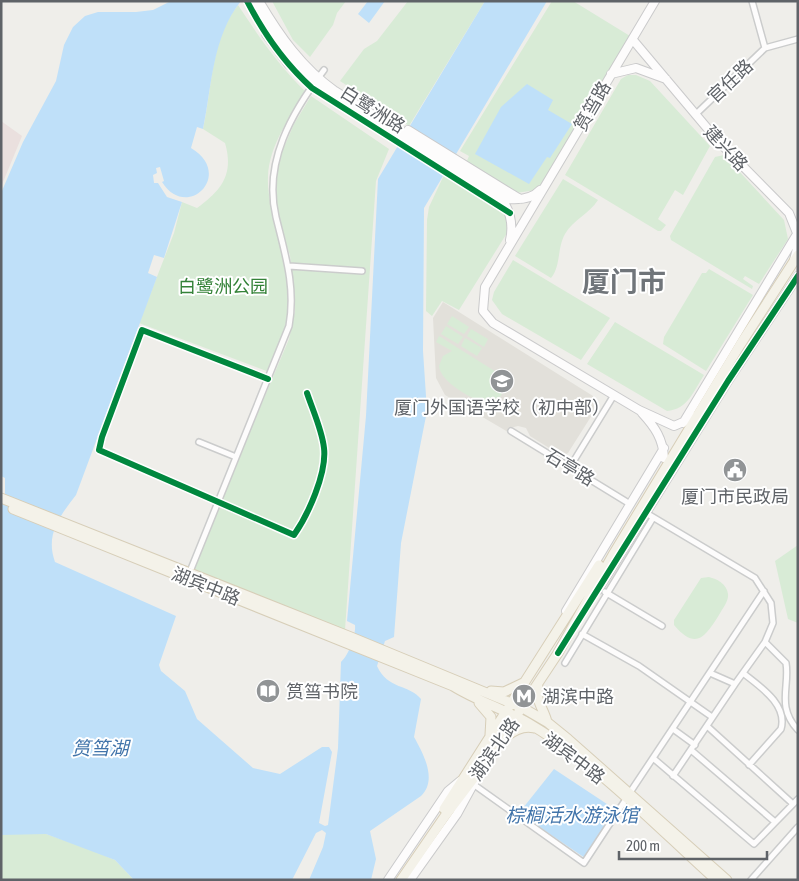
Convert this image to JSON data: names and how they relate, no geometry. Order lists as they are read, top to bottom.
{
  "streets": {
    "main road": [
      "筼筜路",
      "白鹭洲路",
      "建兴路",
      "湖宾中路",
      "湖滨北路"
    ],
    "street": ["官任路", "石亭路"]
  },
  "crossings": [
    ["官任路", "建兴路"],
    ["筼筜路", "白鹭洲路"],
    ["筼筜路", "建兴路"],
    ["白鹭洲路", "湖滨北路"],
    ["建兴路", "湖滨北路"],
    ["湖宾中路", "湖滨北路"]
  ],
  "districts": ["厦门市"],
  "water": ["筼筜湖", "棕榈活水游泳馆"],
  "parks": ["白鹭洲公园"],
  "places": {
    "school or university": ["厦门外国语学校（初中部）"],
    "public building": ["厦门市民政局"],
    "library": ["筼筜书院"],
    "metro station": ["湖滨中路"]
  },
  "scale_bar": "200 m"
}
